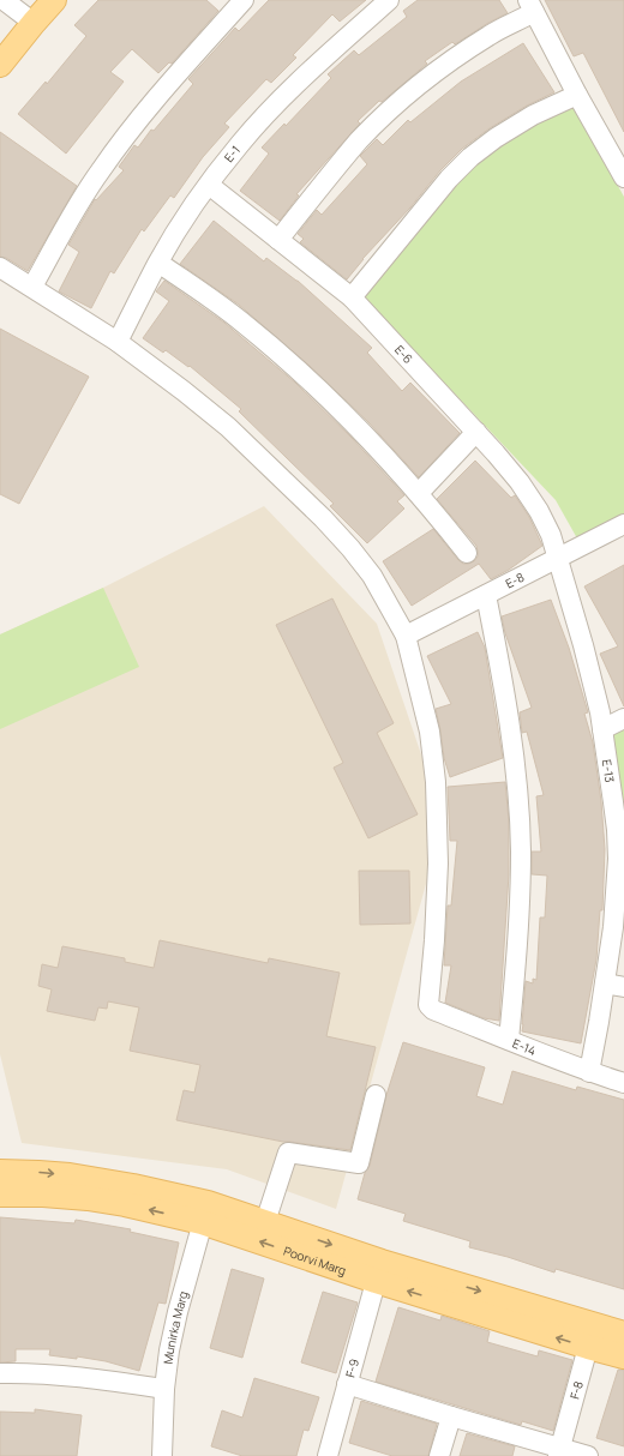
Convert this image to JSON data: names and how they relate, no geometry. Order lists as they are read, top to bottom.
{
  "streets": {
    "main road": ["Poorvi Marg"],
    "street": [
      "E-1",
      "E-6",
      "E-8",
      "E-13",
      "E-14",
      "Munirka Marg",
      "F-9",
      "F-8"
    ]
  },
  "crossings": [
    ["E-1", "E-6"],
    ["E-6", "E-8"],
    ["E-6", "E-13"],
    ["E-8", "E-13"],
    ["E-8", "E-14"],
    ["E-13", "E-14"],
    ["Poorvi Marg", "Munirka Marg"],
    ["Poorvi Marg", "F-9"],
    ["Poorvi Marg", "F-8"]
  ]
}
